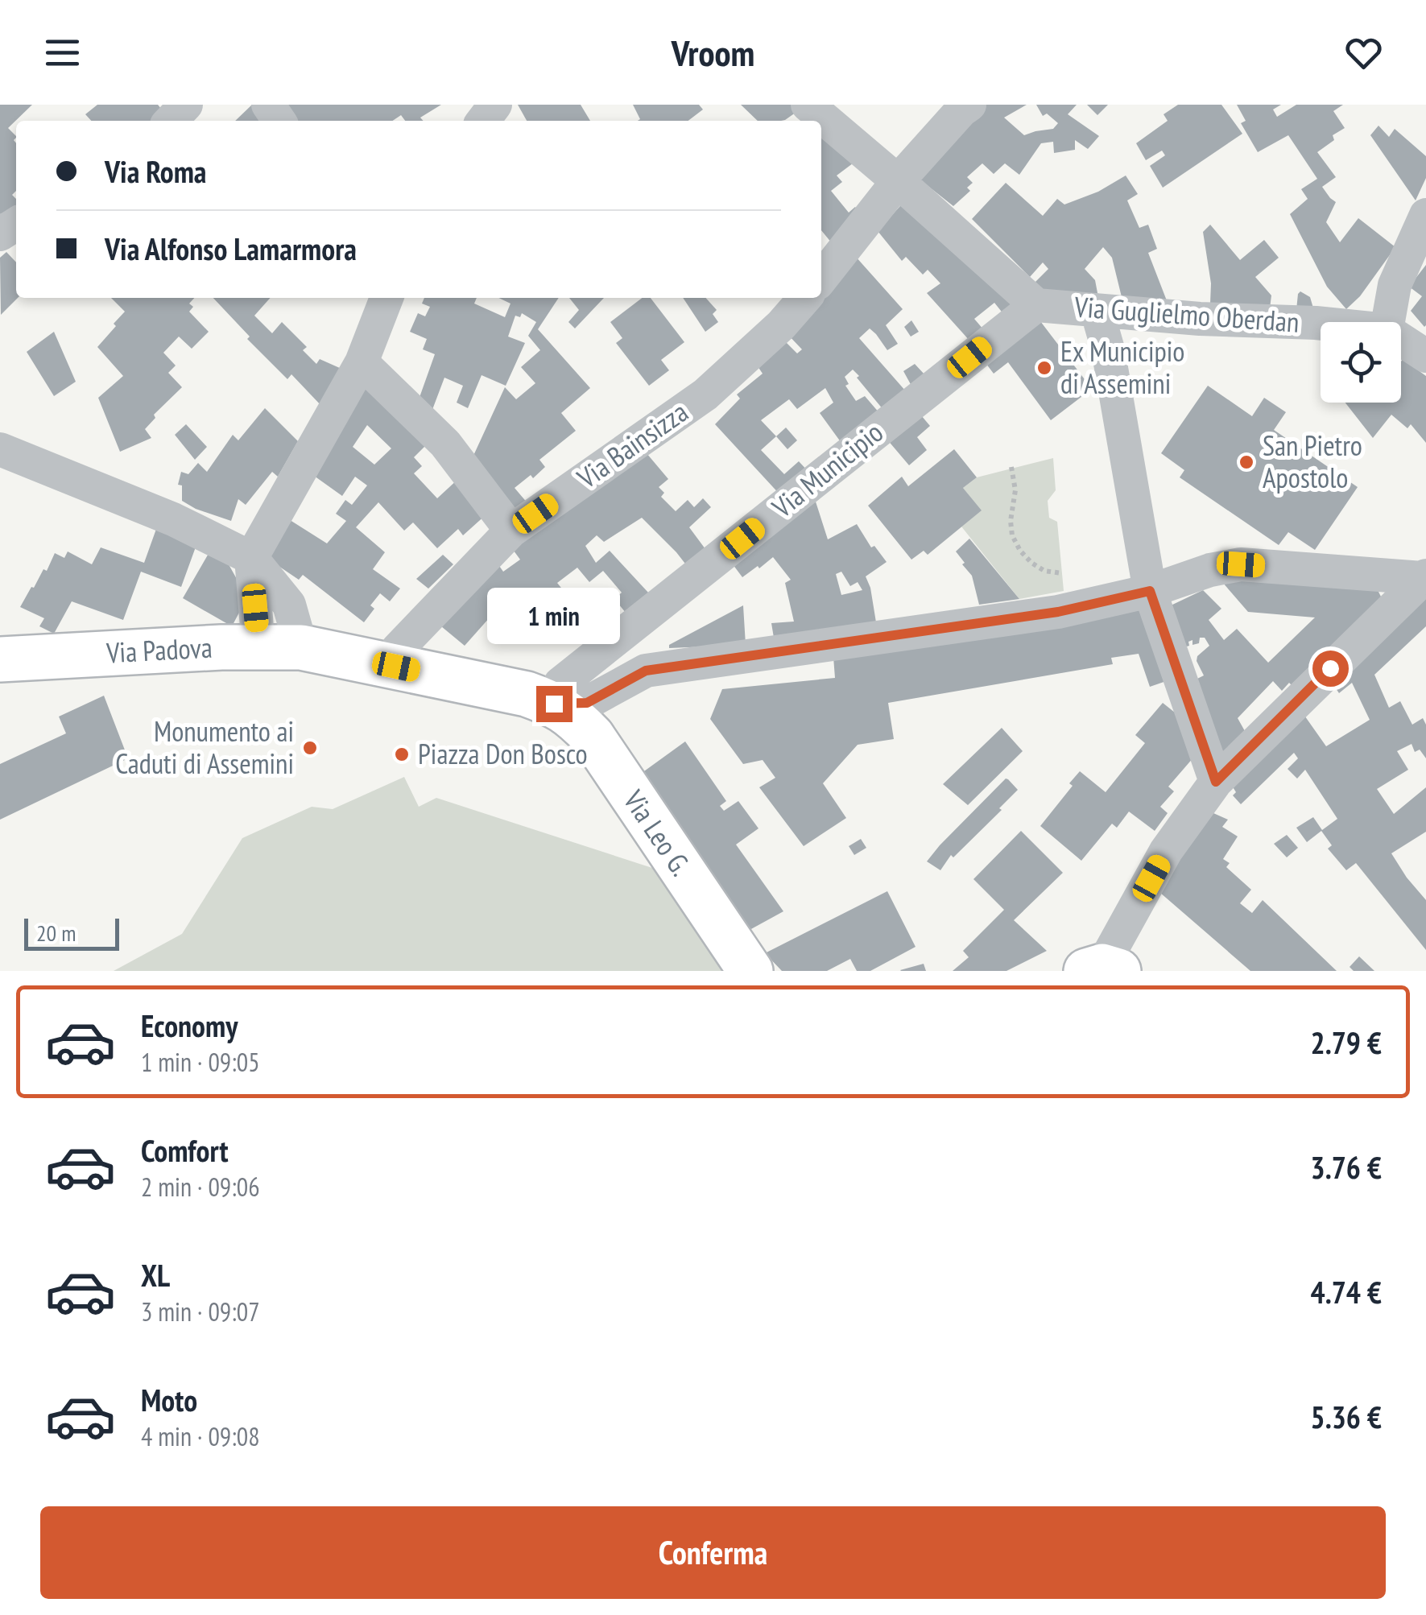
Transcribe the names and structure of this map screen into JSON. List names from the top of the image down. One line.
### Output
{"streets":{"street":["Via Guglielmo Oberdan","Via Bainsizza","Via Municipio","Via Padova","Via Leo G."]},"crossings":[["Via Guglielmo Oberdan","Via Municipio"],["Via Bainsizza","Via Padova"],["Via Municipio","Via Padova"],["Via Municipio","Via Leo G."],["Via Padova","Via Leo G."]],"places":["Ex Municipio di Assemini","San Pietro Apostolo","Monumento ai Caduti di Assemini","Piazza Don Bosco"],"scale_bar":"20 m","page":{"header":"Vroom","banner":["Via Roma","Via Alfonso Lamarmora"],"bubble":"1 min","scale":"20 m","list":[{"name":"Economy","note":"1 min · 09:05","value":"2.79 €"},{"name":"Comfort","note":"2 min · 09:06","value":"3.76 €"},{"name":"XL","note":"3 min · 09:07","value":"4.74 €"},{"name":"Moto","note":"4 min · 09:08","value":"5.36 €"}],"buttons":"Conferma"}}
